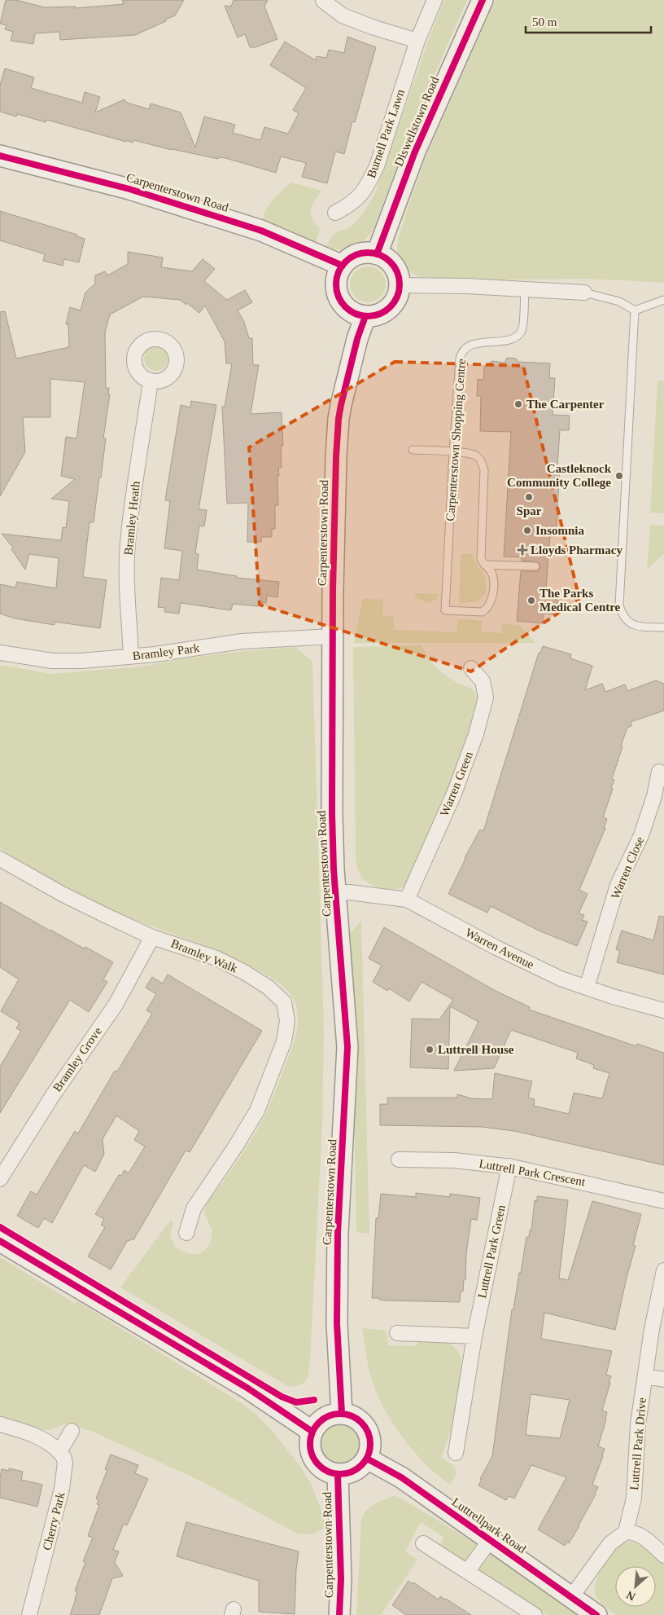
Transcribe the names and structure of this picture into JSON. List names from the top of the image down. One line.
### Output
{"streets":{"street":["Diswellstown Road","Burnell Park Lawn","Carpenterstown Road","Bramley Heath","Bramley Park","Warren Green","Warren Close","Warren Avenue","Bramley Walk","Bramley Grove","Luttrell Park Crescent","Luttrell Park Green","Luttrell Park Drive","Cherry Park","Luttrellpark Road"],"lane":["Carpenterstown Shopping Centre"]},"crossings":[["Diswellstown Road","Carpenterstown Road"],["Carpenterstown Road","Bramley Park"],["Carpenterstown Road","Warren Avenue"],["Carpenterstown Road","Luttrellpark Road"],["Bramley Heath","Bramley Park"],["Warren Green","Warren Avenue"],["Warren Close","Warren Avenue"],["Bramley Walk","Bramley Grove"],["Luttrell Park Crescent","Luttrell Park Green"]],"places":{"other":["The Carpenter","Castleknock Community College","Spar","Insomnia","The Parks Medical Centre","Luttrell House"],"health":["Lloyds Pharmacy"]},"scale_bar":"50 m","north":"bottom left"}
